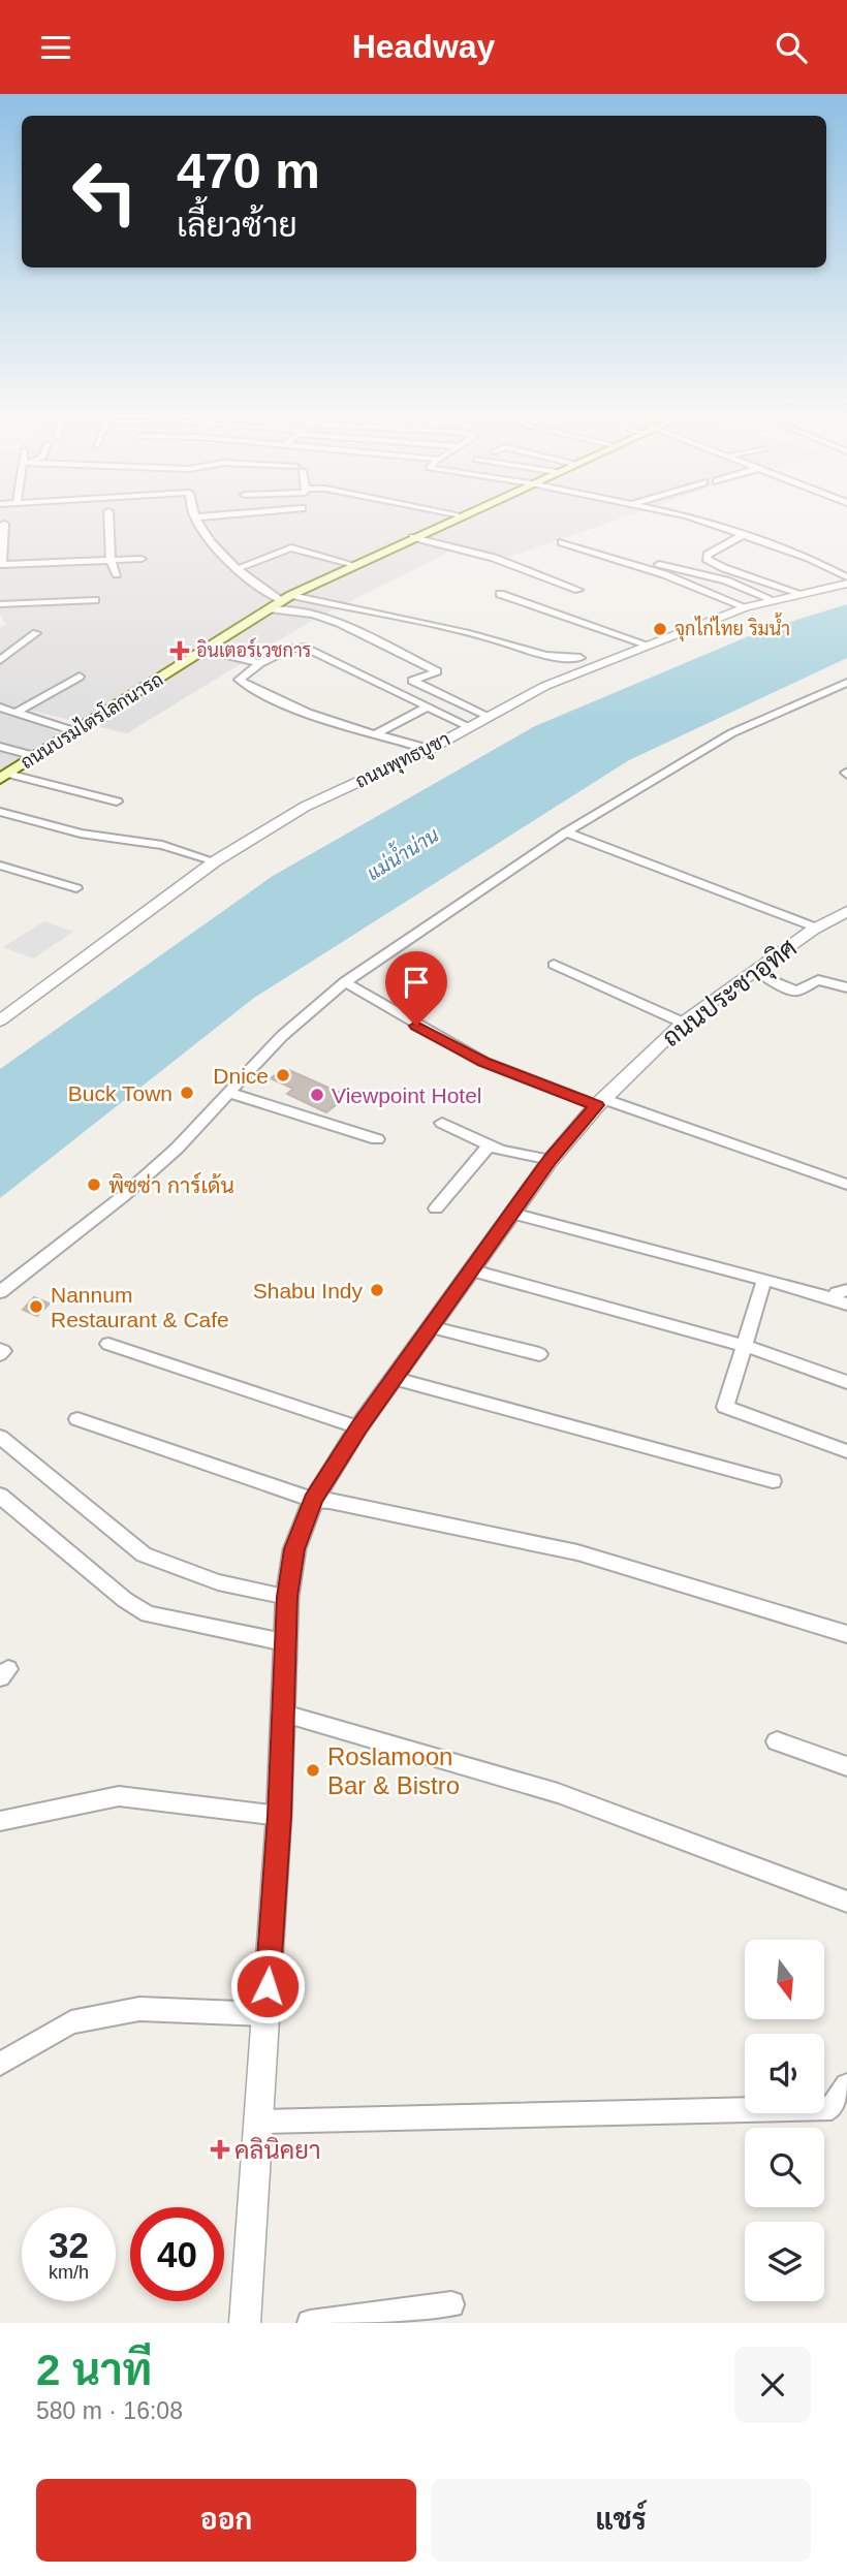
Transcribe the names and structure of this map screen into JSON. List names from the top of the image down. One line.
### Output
{"streets":{"main road":["ถนนบรมไตรโลกนารถ"],"street":["ถนนพุทธบูชา","ถนนประชาอุทิศ"]},"water":["แม่น้ำน่าน"],"places":{"other":["จุกไก่ไทย ริมน้ำ","Dnice","Buck Town","Viewpoint Hotel","พิซซ่า การ์เด้น","Shabu Indy","Nannum Restaurant & Cafe","Roslamoon Bar & Bistro"],"health":["อินเตอร์เวชการ","คลินิคยา"]},"north":"bottom","page":{"header":"Headway","turn":["470 m","เลี้ยวซ้าย"],"speed":"32 km/h","limit":"40","heading":["2 นาที","580 m · 16:08"],"buttons":["ออก","แชร์"]}}
